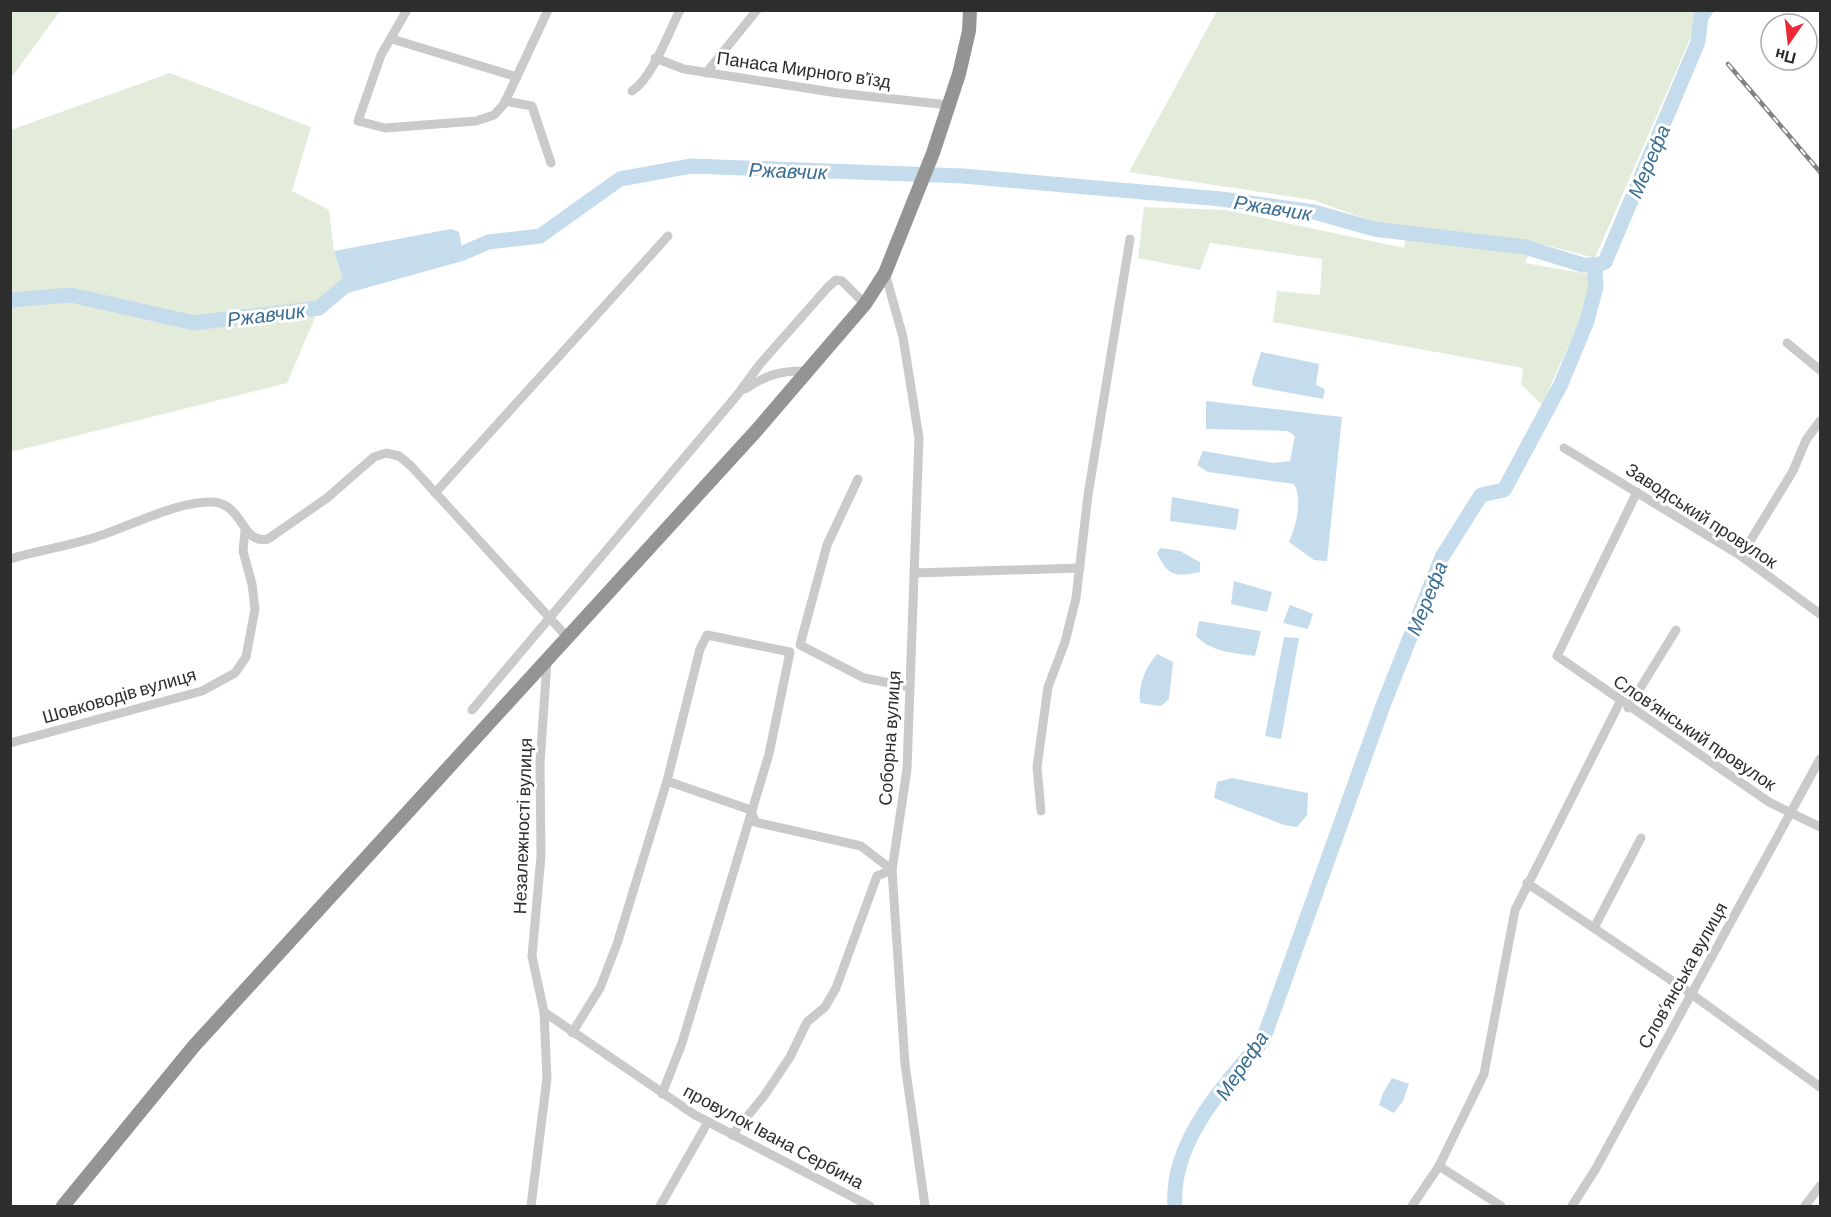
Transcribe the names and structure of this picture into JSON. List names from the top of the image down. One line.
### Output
{"streets":{"street":["Панаса Мирного в'їзд","Заводський провулок","Шовководів вулиця","Слов’янський провулок","Соборна вулиця","Незалежності вулиця","Слов’янська вулиця","провулок Івана Сербина"]},"crossings":[["Заводський провулок","Слов’янський провулок"],["Слов’янський провулок","Слов’янська вулиця"],["Незалежності вулиця","провулок Івана Сербина"]],"water":["Мерефа","Ржавчик"],"north":"bottom"}
